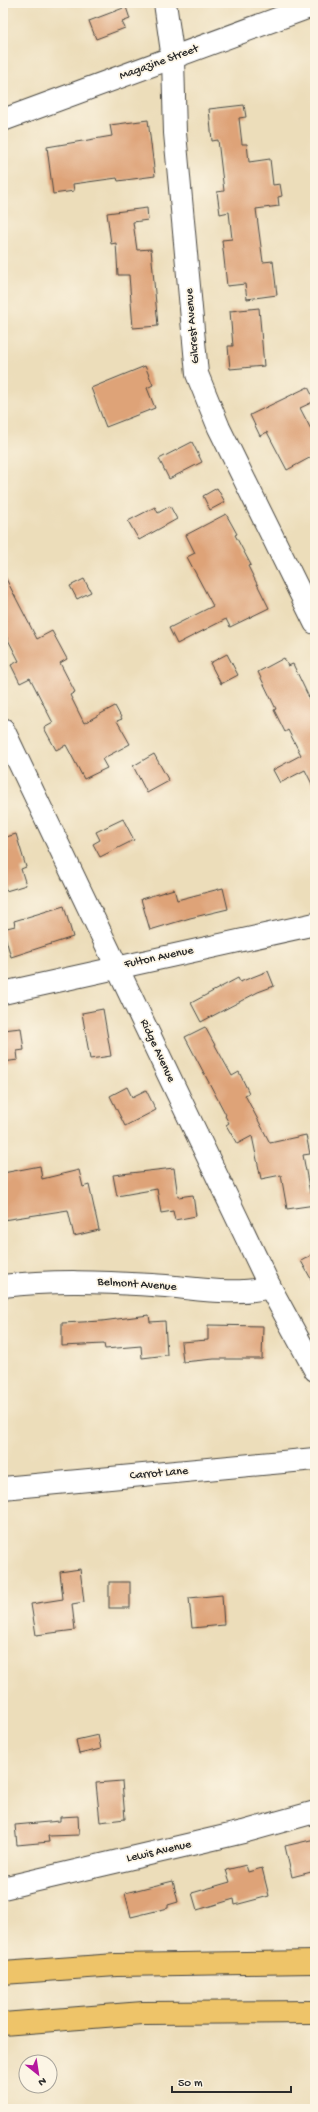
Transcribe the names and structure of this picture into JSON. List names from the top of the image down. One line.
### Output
{"streets":{"street":["Magazine Street","Gilcrest Avenue","Fulton Avenue","Ridge Avenue","Belmont Avenue","Carrot Lane","Lewis Avenue"]},"crossings":[["Magazine Street","Gilcrest Avenue"],["Fulton Avenue","Ridge Avenue"],["Ridge Avenue","Belmont Avenue"]],"scale_bar":"50 m","north":"bottom right"}
